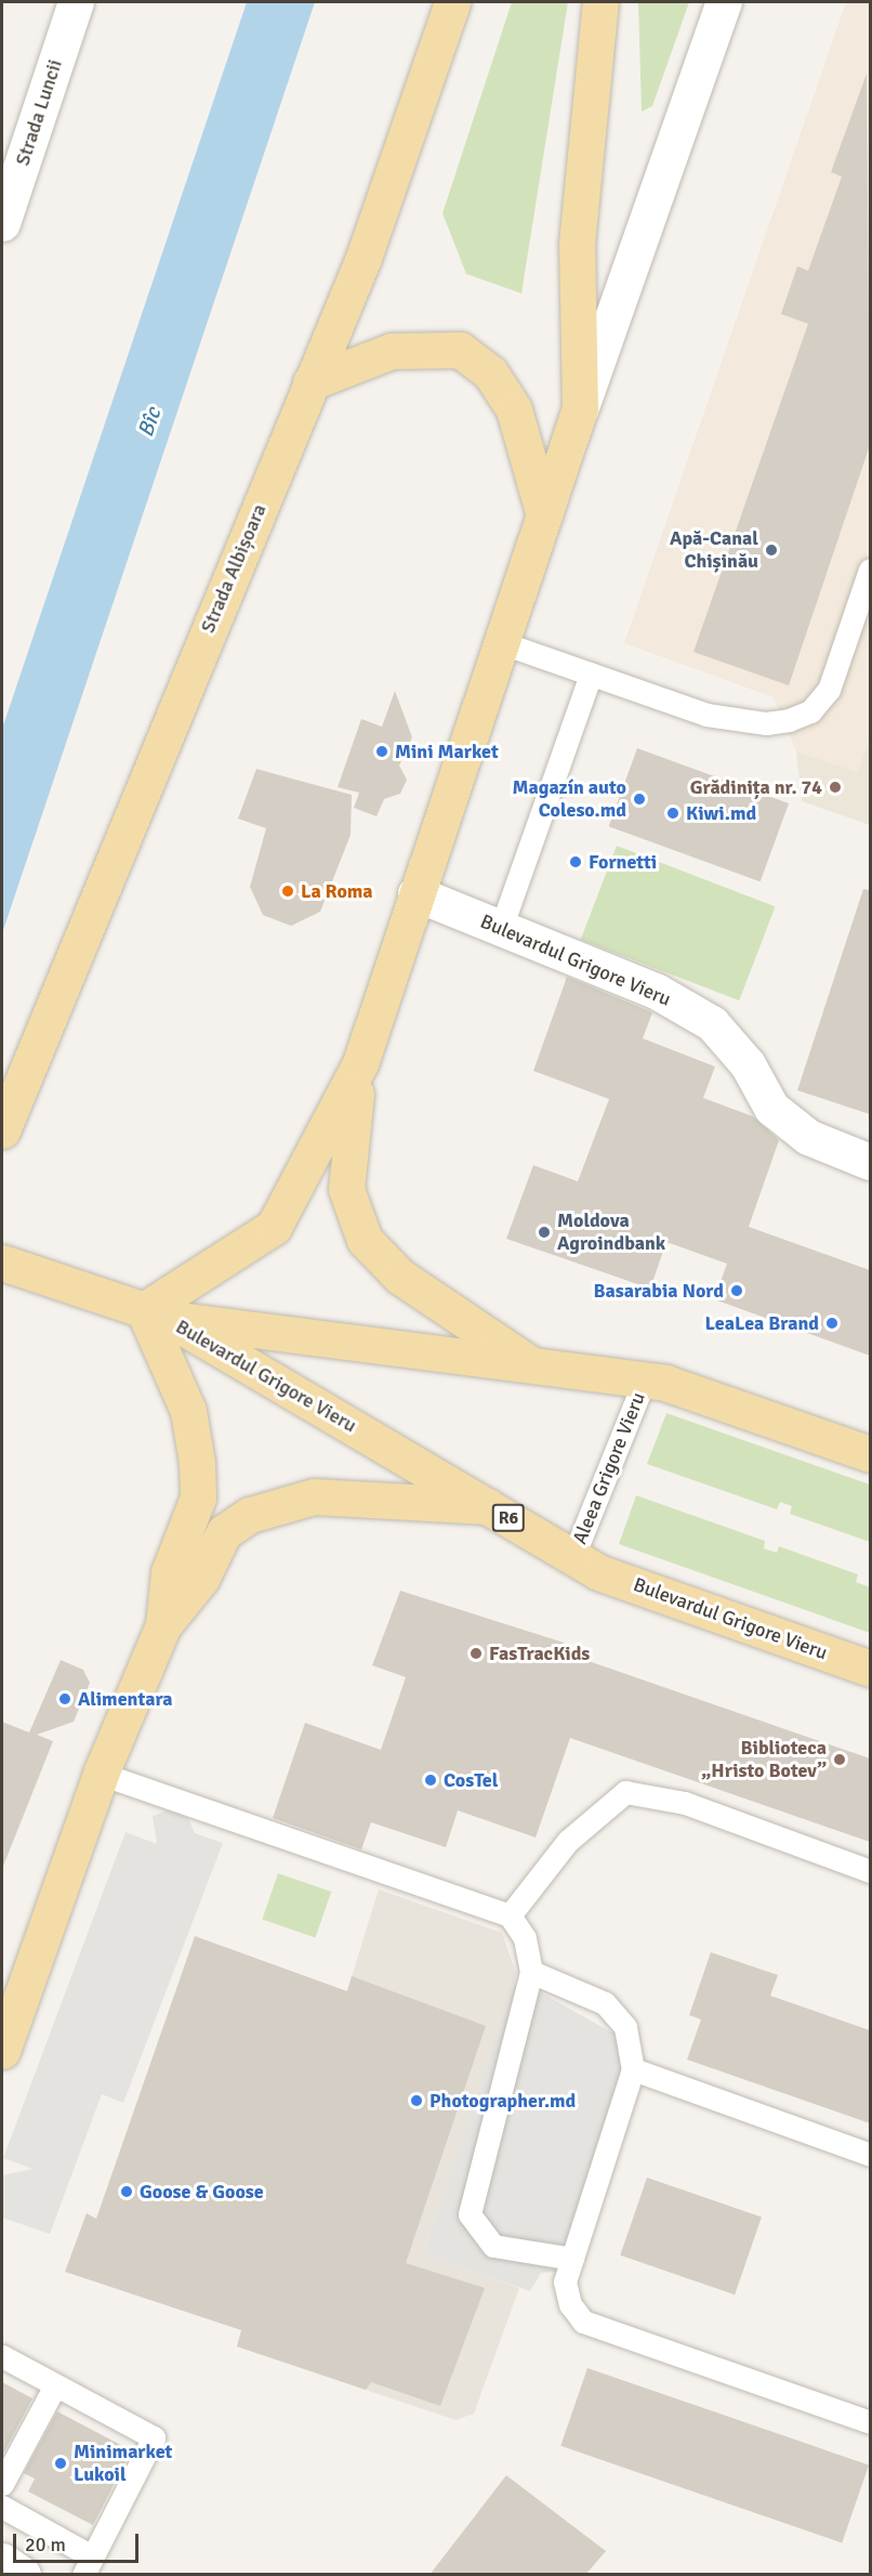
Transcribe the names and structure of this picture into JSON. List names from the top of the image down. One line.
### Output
{"streets":{"main road":["Strada Albișoara","Bulevardul Grigore Vieru","R6"],"street":["Strada Luncii"],"lane":["Aleea Grigore Vieru"]},"crossings":[["Bulevardul Grigore Vieru","Aleea Grigore Vieru"],["Bulevardul Grigore Vieru","R6"]],"water":["Bîc"],"places":["Apă-Canal Chișinău","Mini Market","Grădinița nr. 74","Magazín auto Coleso.md","Kiwi.md","Fornetti","La Roma","Moldova Agroindbank","Basarabia Nord","LeaLea Brand","FasTracKids","Alimentara","Biblioteca „Hristo Botev”","CosTel","Photographer.md","Goose & Goose","Minimarket Lukoil"],"scale_bar":"20 m"}
